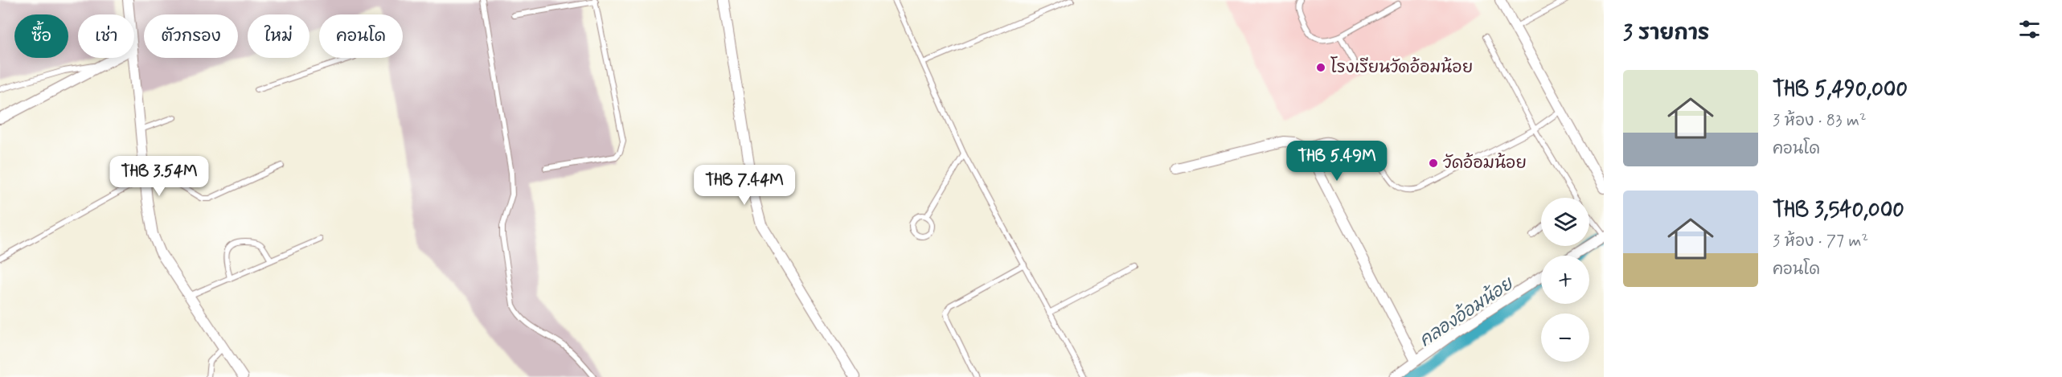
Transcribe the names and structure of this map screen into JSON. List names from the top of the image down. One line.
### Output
{"water":["คลองอ้อมน้อย"],"places":["โรงเรียนวัดอ้อมน้อย","วัดอ้อมน้อย"],"page":{"heading":"3 รายการ","chip":["ซื้อ","เช่า","ตัวกรอง","ใหม่","คอนโด"],"list":[{"name":"THB 5,490,000","note":"3 ห้อง · 83 m² · คอนโด"},{"name":"THB 3,540,000","note":"3 ห้อง · 77 m² · คอนโด"}],"price":["THB 5.49M","THB 3.54M","THB 7.44M"],"map_buttons":["+","−"]}}
